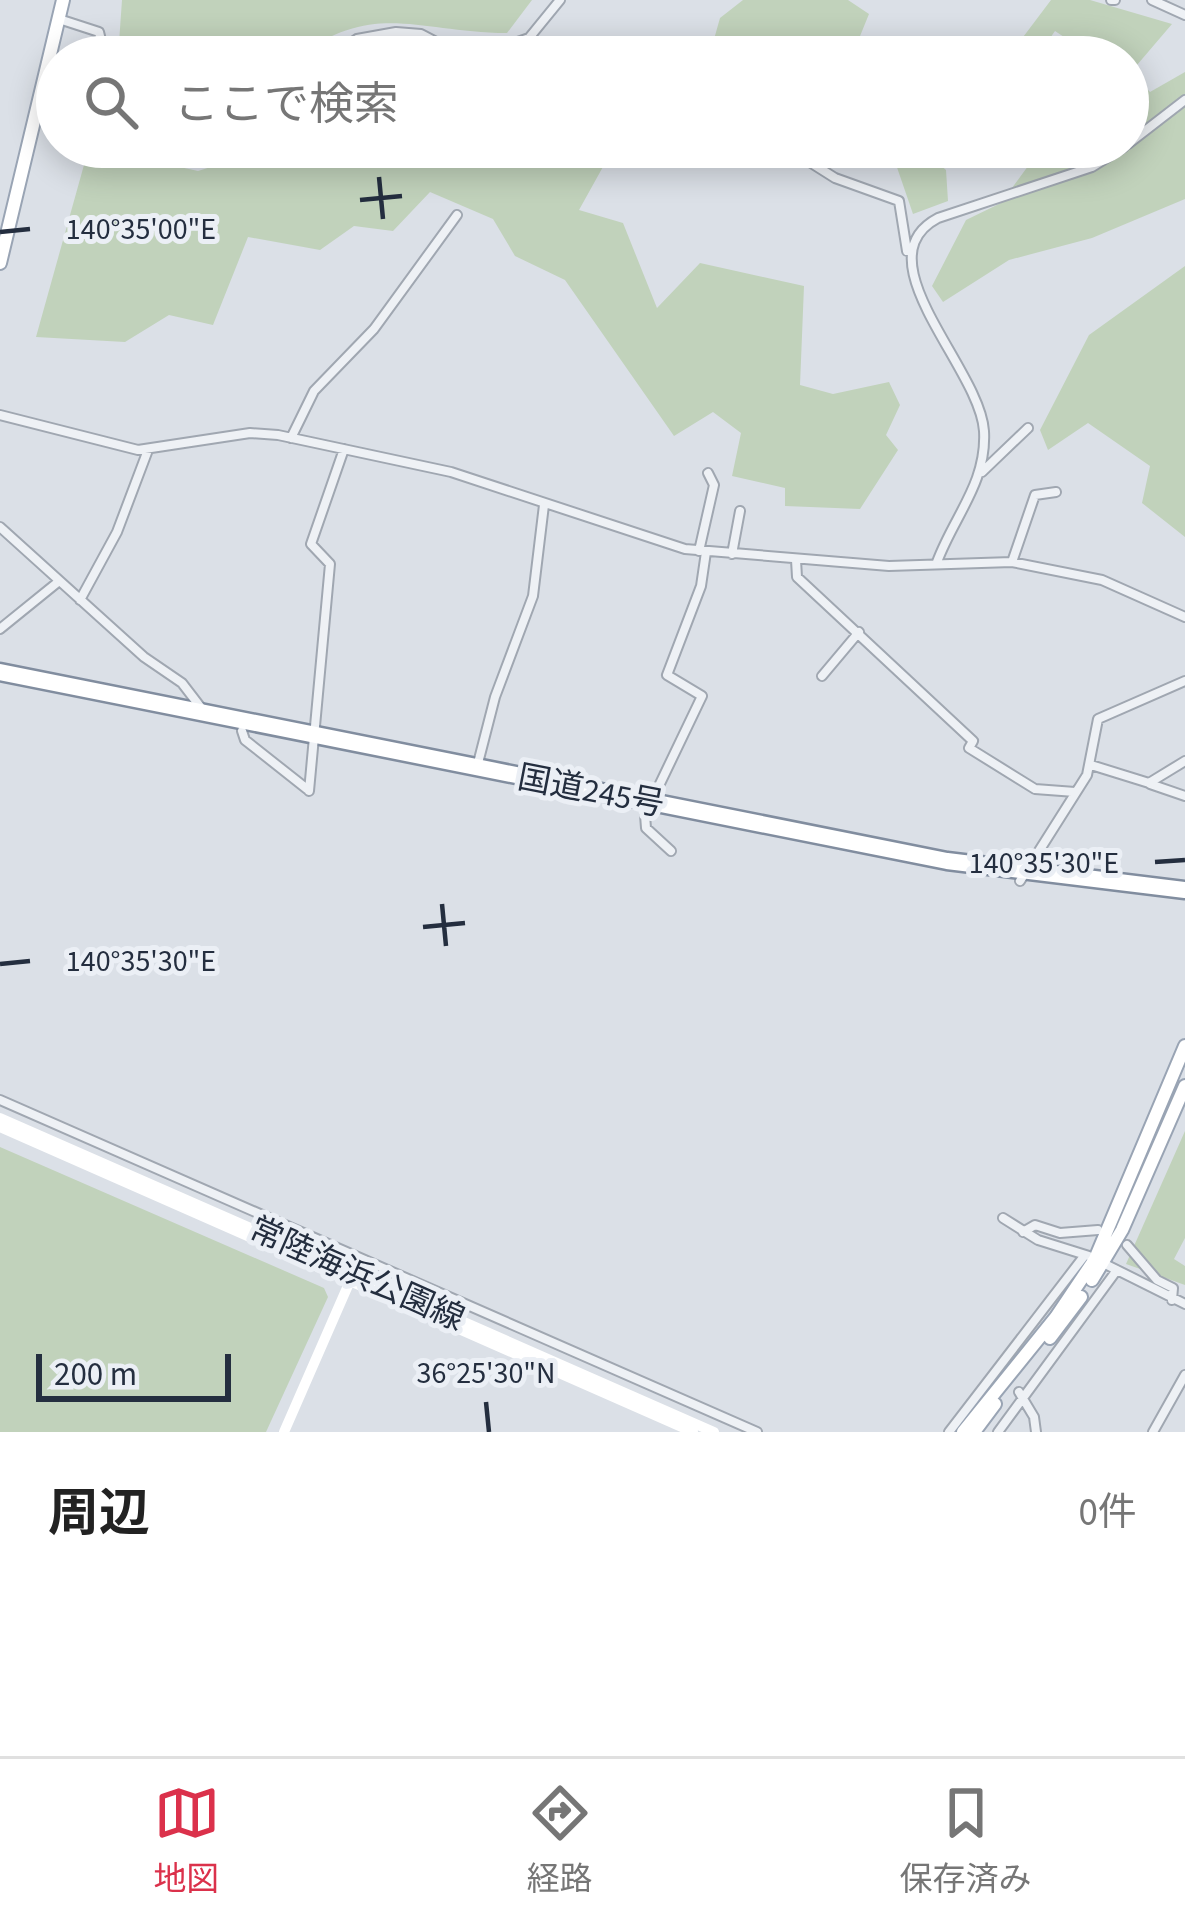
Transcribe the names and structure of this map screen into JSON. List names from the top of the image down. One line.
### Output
{"streets":{"highway":["国道245号"],"main road":["常陸海浜公園線"]},"scale_bar":"200 m","page":{"search":"ここで検索","scale":"200 m","heading":["周辺","0件"],"nav":["地図","経路","保存済み"]},"coordinates":["140°35'00\"E","140°35'30\"E","36°25'30\"N"]}
